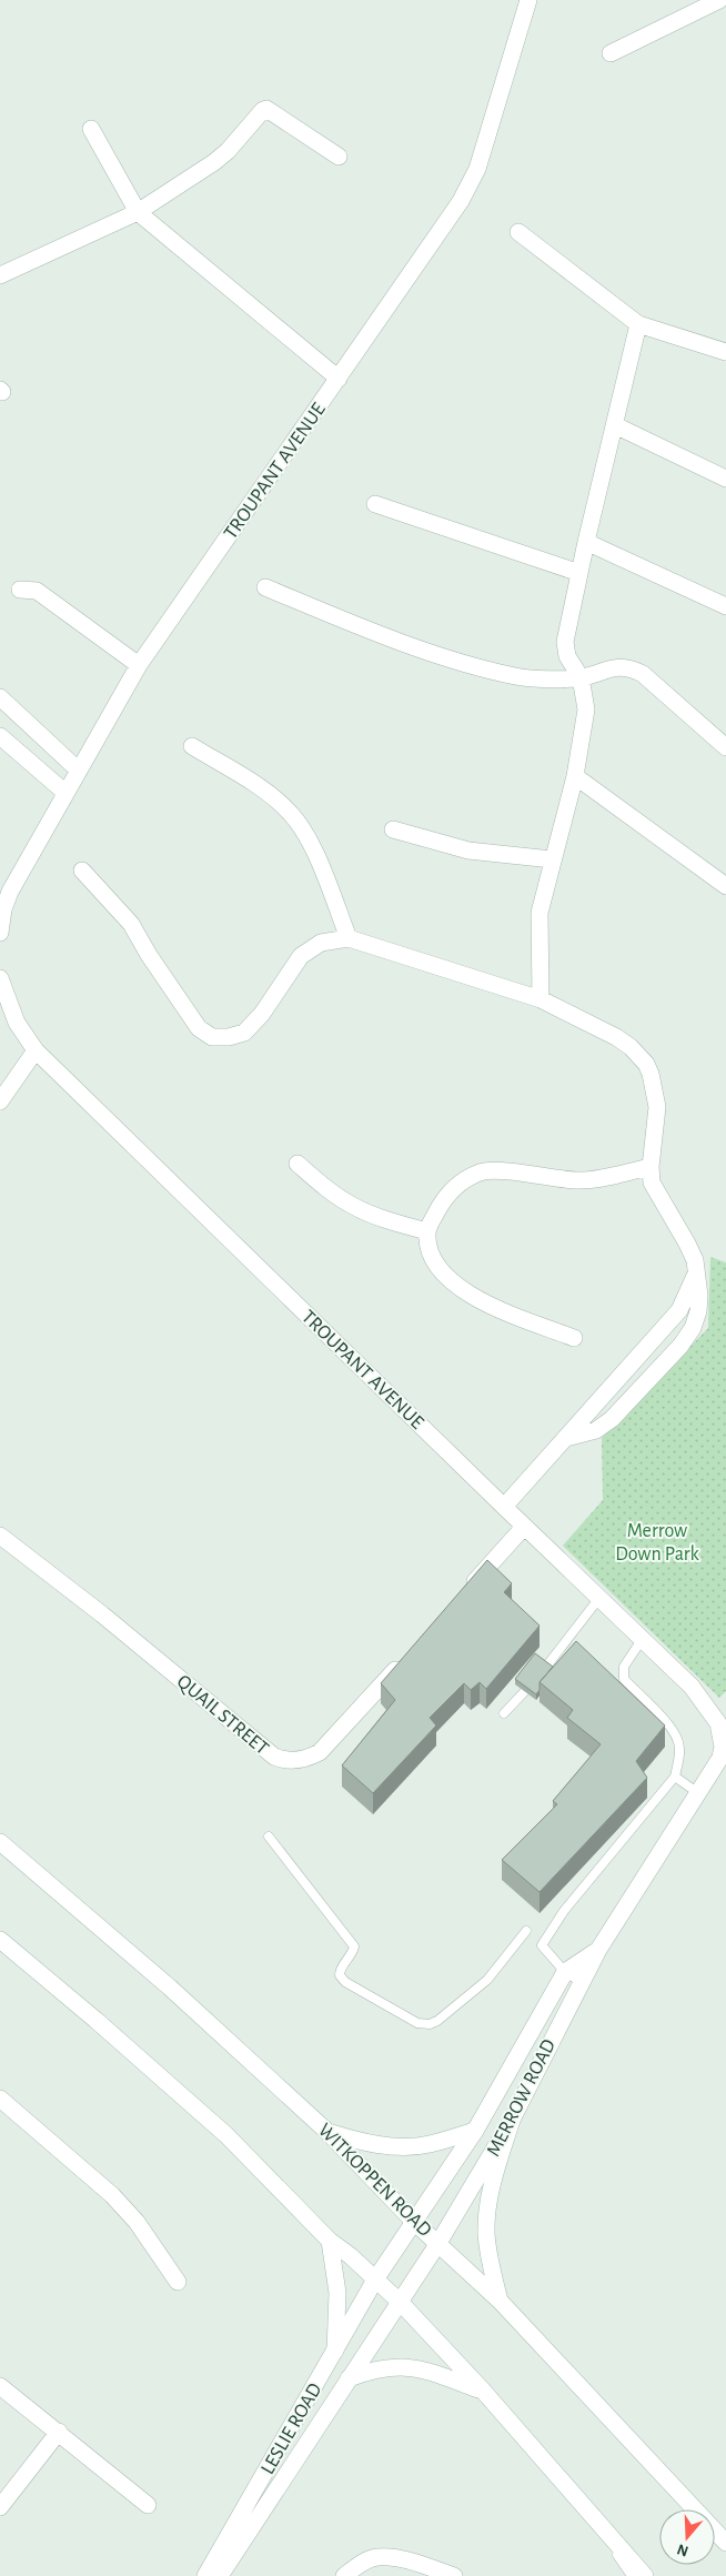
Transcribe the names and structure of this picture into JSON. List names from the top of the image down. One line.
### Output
{"streets":{"street":["TROUPANT AVENUE","QUAIL STREET","MERROW ROAD","WITKOPPEN ROAD","LESLIE ROAD"]},"crossings":[["TROUPANT AVENUE","MERROW ROAD"],["MERROW ROAD","WITKOPPEN ROAD"],["MERROW ROAD","LESLIE ROAD"]],"parks":["Merrow Down Park"],"north":"bottom"}
